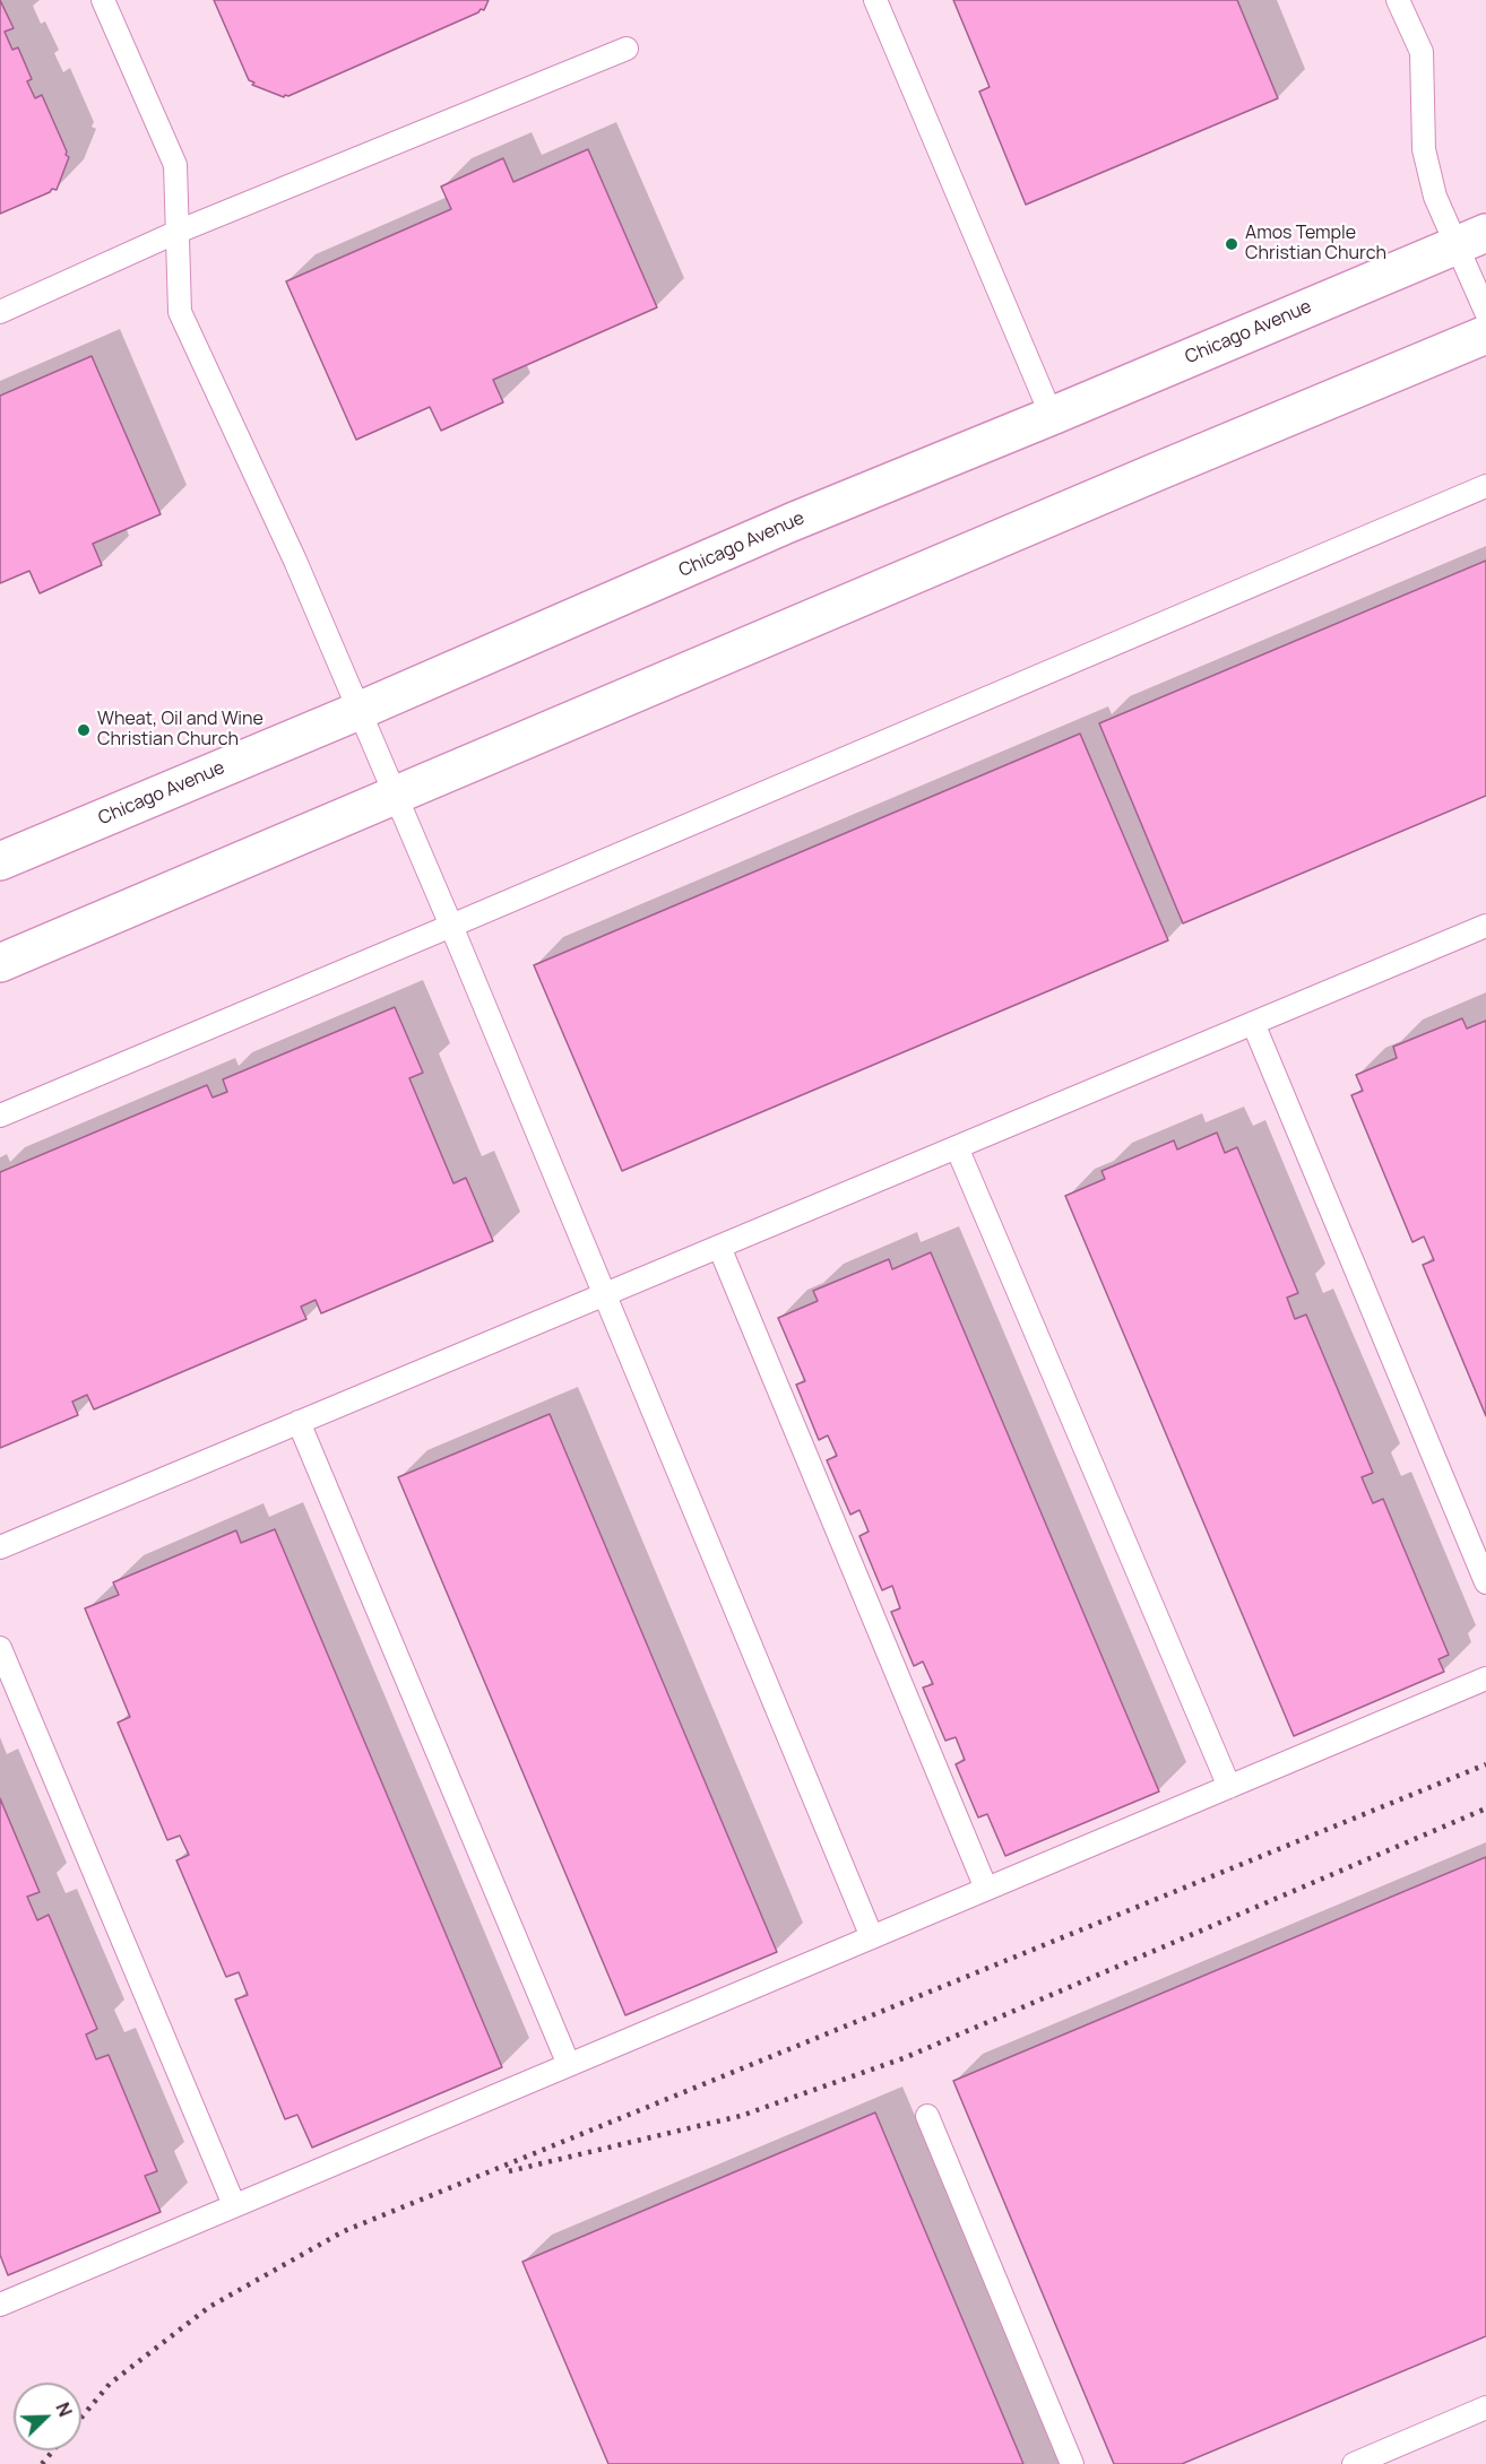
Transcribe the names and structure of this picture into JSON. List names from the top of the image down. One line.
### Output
{"streets":{"main road":["Chicago Avenue"]},"places":["Amos Temple Christian Church","Wheat, Oil and Wine Christian Church"],"north":"top right"}
